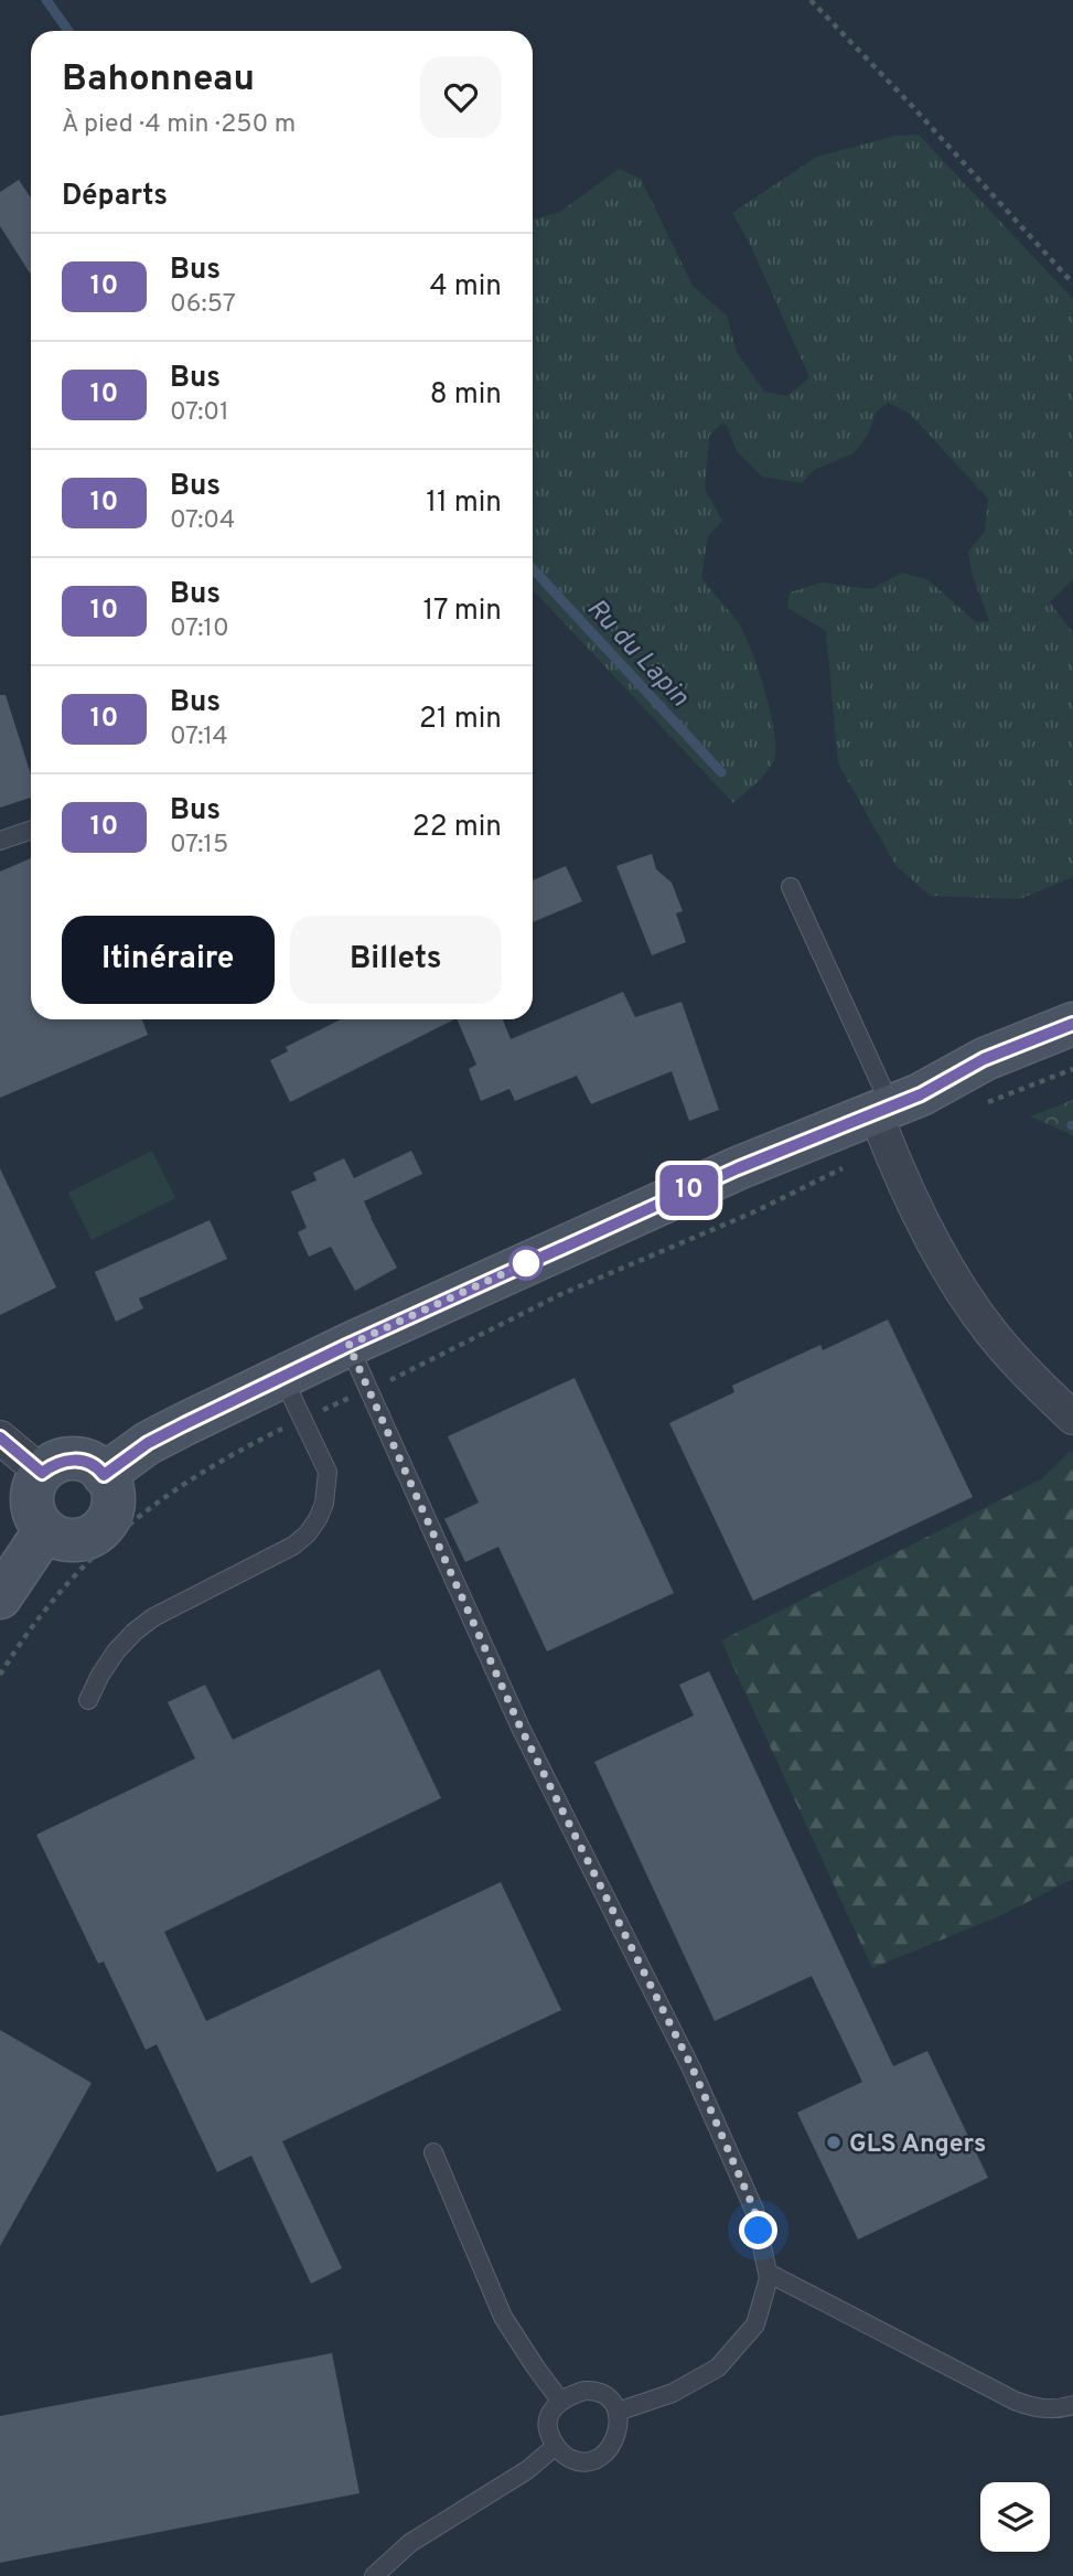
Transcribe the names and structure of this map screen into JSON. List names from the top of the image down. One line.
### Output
{"water":["Ru du Lapin"],"places":["GLS Angers"],"lines":["bus line 10"],"page":{"on_map":"10","heading":[["Bahonneau","À pied · 4 min · 250 m"],"Départs"],"list":[{"mark":"10","name":"Bus","note":"06:57","value":"4 min"},{"mark":"10","name":"Bus","note":"07:01","value":"8 min"},{"mark":"10","name":"Bus","note":"07:04","value":"11 min"},{"mark":"10","name":"Bus","note":"07:10","value":"17 min"},{"mark":"10","name":"Bus","note":"07:14","value":"21 min"},{"mark":"10","name":"Bus","note":"07:15","value":"22 min"}],"buttons":["Itinéraire","Billets"]}}
